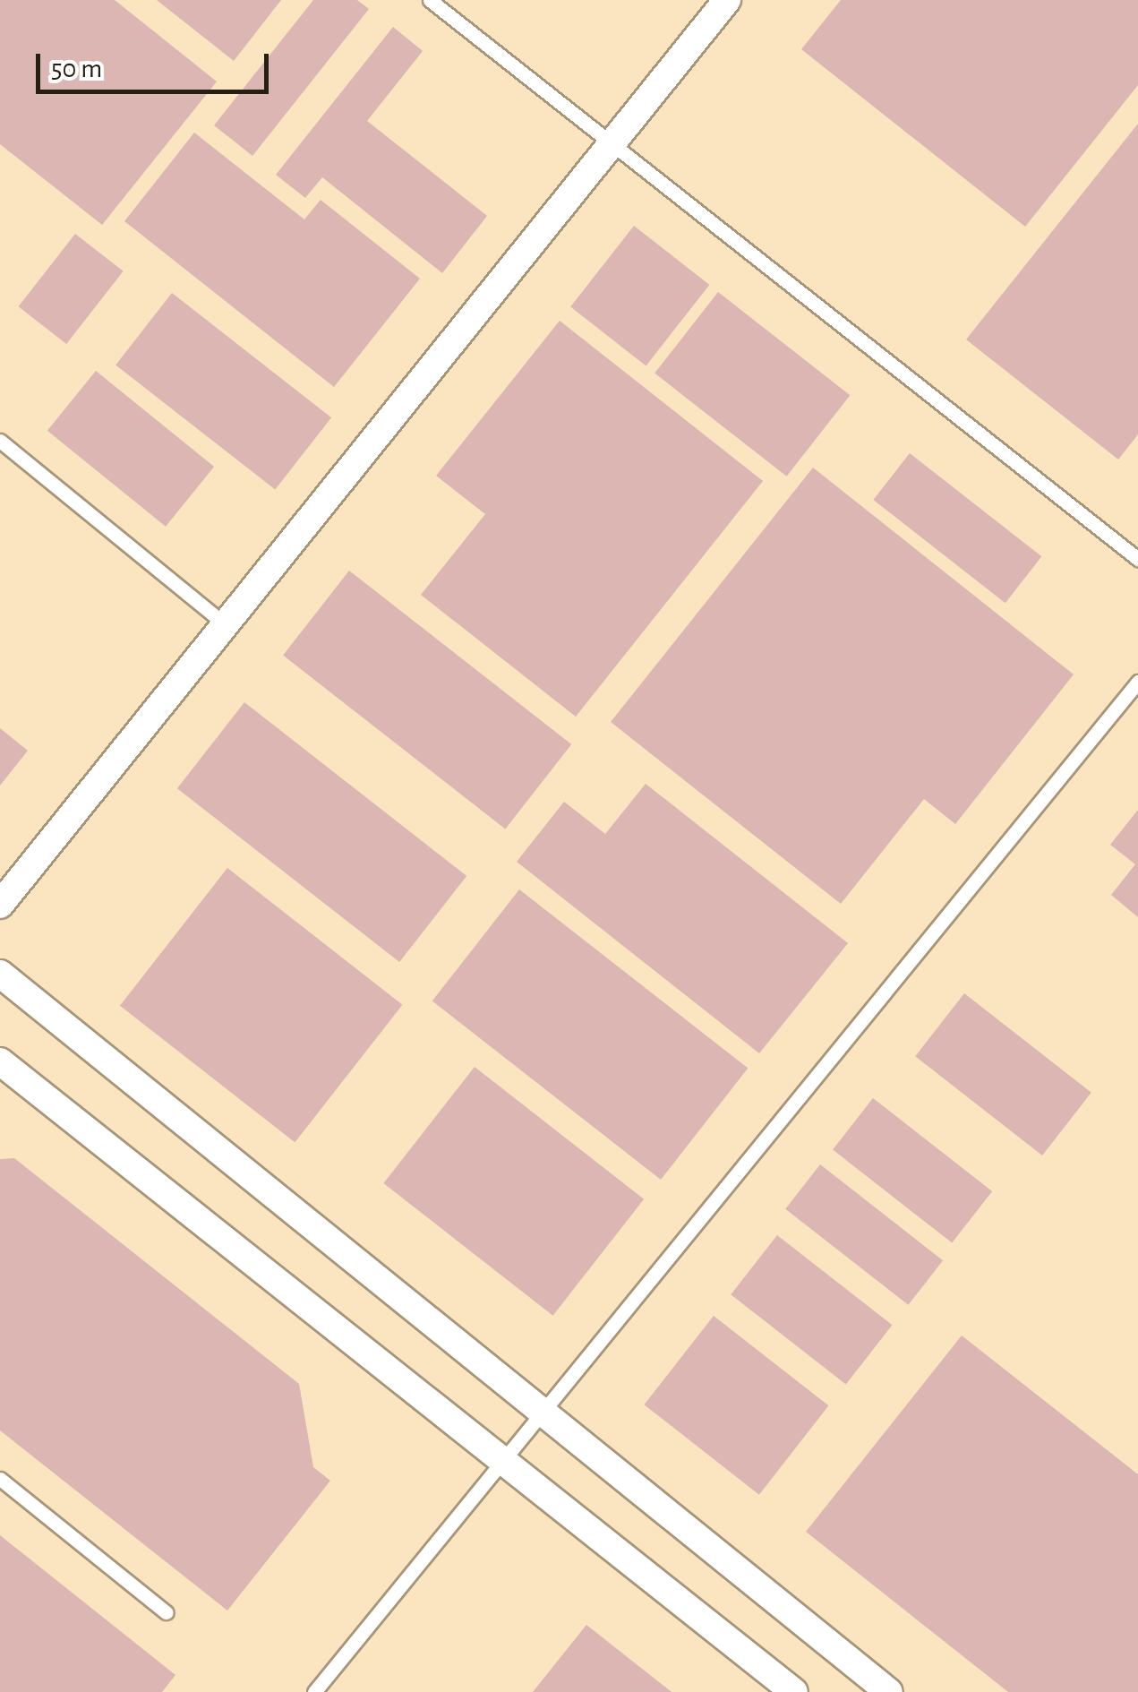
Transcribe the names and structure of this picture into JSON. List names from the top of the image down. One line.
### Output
{"scale_bar":"50 m"}
